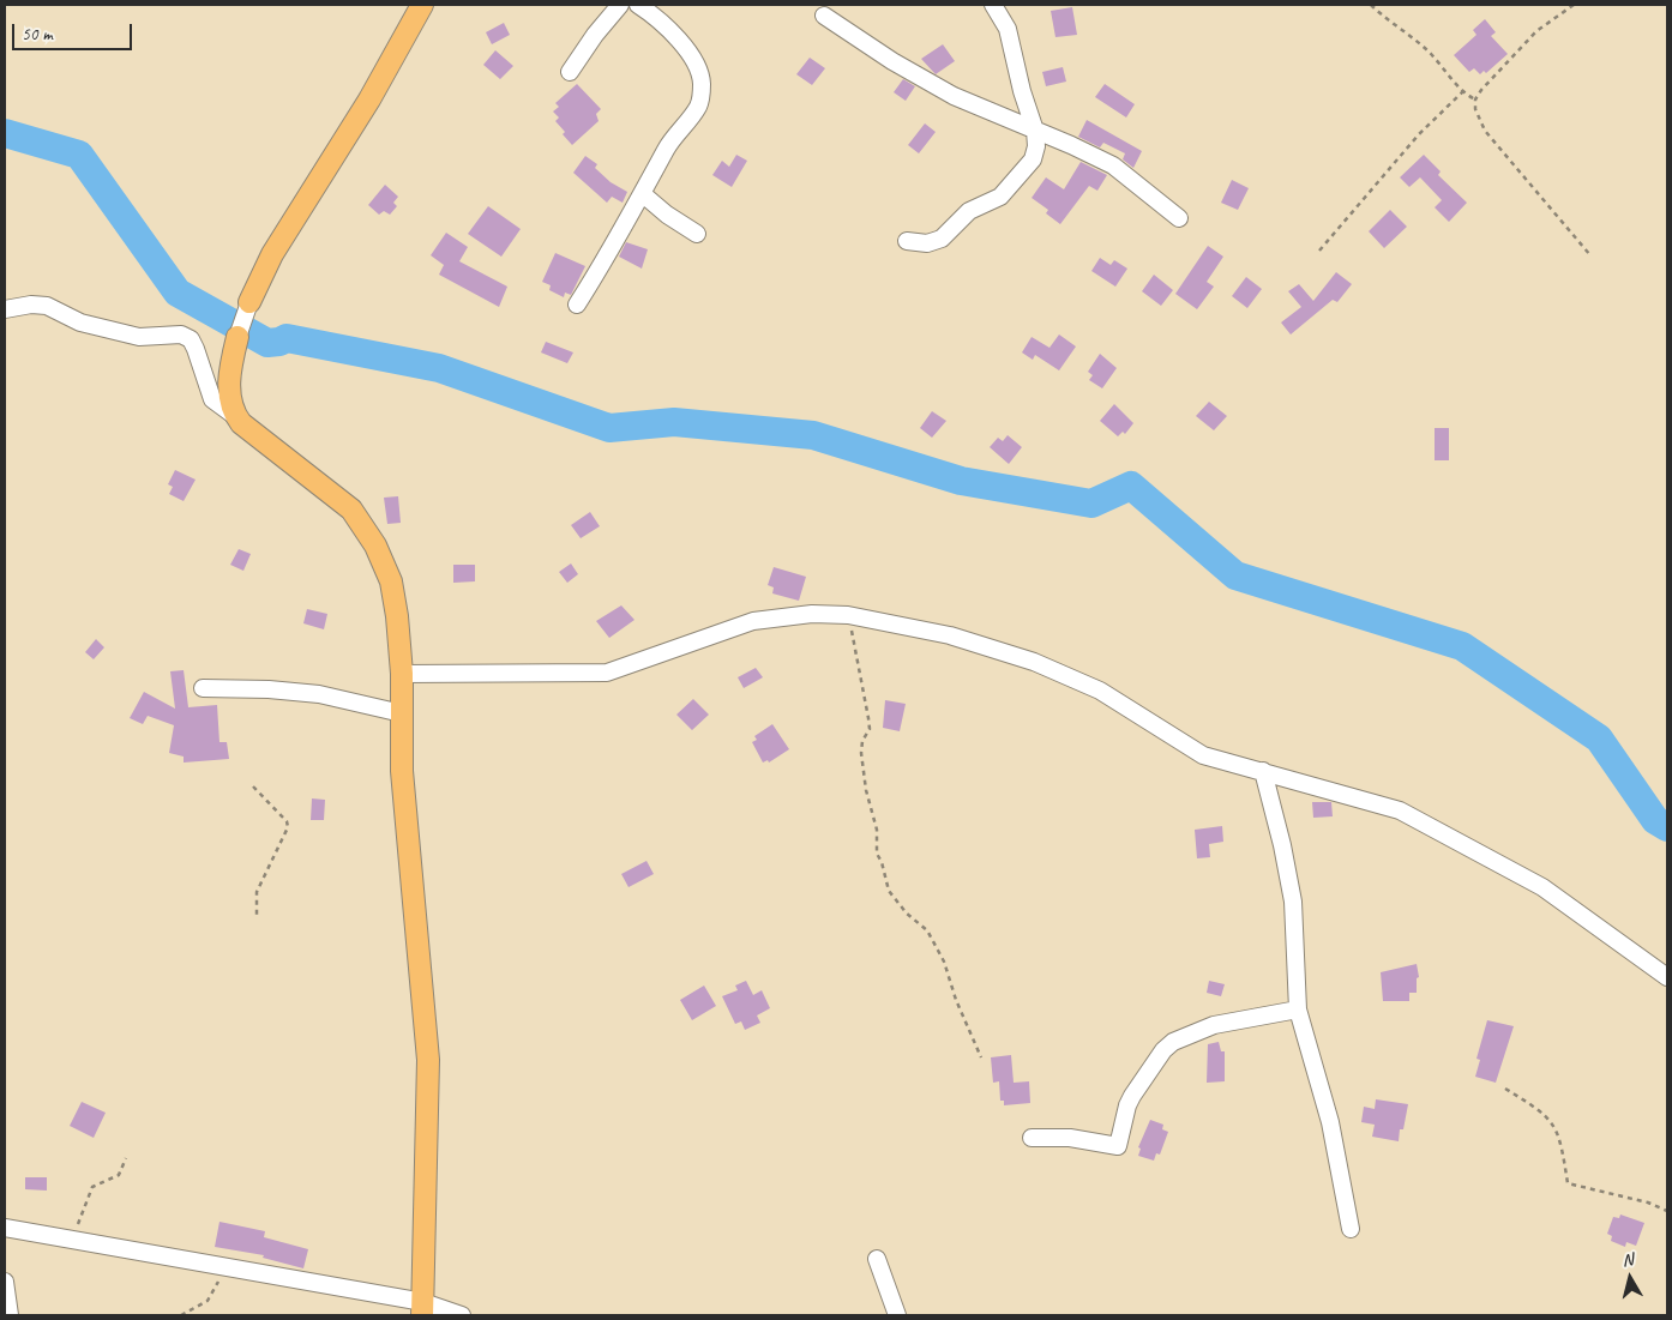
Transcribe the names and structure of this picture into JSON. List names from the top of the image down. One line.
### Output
{"scale_bar":"50 m","north":"top"}
